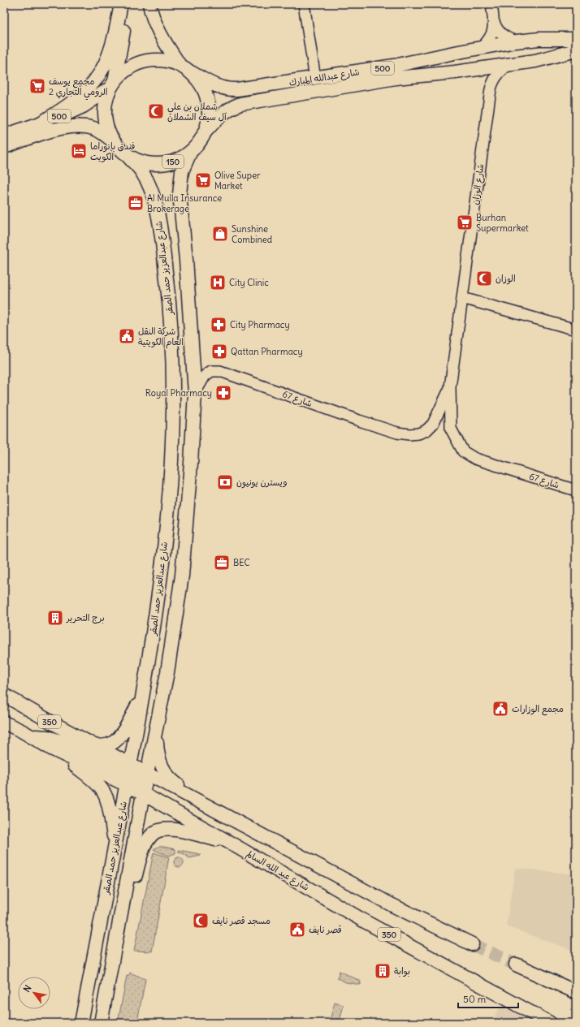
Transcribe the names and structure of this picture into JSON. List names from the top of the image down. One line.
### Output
{"streets":{"main road":["500","شارع عبدالله المبارك","150","شارع عبدالعزيز حمد الصقر","350","شارع عبد الله السالم"],"street":["شارع الوزان","شارع 67"]},"crossings":[["500","شارع عبدالله المبارك"],["500","150"],["500","شارع عبدالعزيز حمد الصقر"],["شارع عبدالله المبارك","150"],["شارع عبدالله المبارك","شارع الوزان"],["شارع عبدالله المبارك","شارع عبدالعزيز حمد الصقر"],["150","شارع عبدالعزيز حمد الصقر"],["شارع الوزان","شارع 67"],["شارع عبدالعزيز حمد الصقر","شارع 67"],["شارع عبدالعزيز حمد الصقر","شارع عبد الله السالم"]],"places":{"supermarket":["مجمع يوسف الرومي التجاري 2","Olive Super Market","Burhan Supermarket"],"mosque":["شملان بن علي آل سيف الشملان","الوزان","مسجد قصر نايف"],"hotel":["فندق بانوراما الكويت"],"office":["Al Mulla Insurance Brokerage","BEC"],"shop":["Sunshine Combined"],"hospital":["City Clinic"],"pharmacy":["City Pharmacy","Qattan Pharmacy","Royal Pharmacy"],"public building":["شركة النقل العام الكويتية","مجمع الوزارات","قصر نايف"],"bank":["ويسترن يونيون"],"building":["برج التحرير","بوابة"]},"scale_bar":"50 m","north":"top left"}
